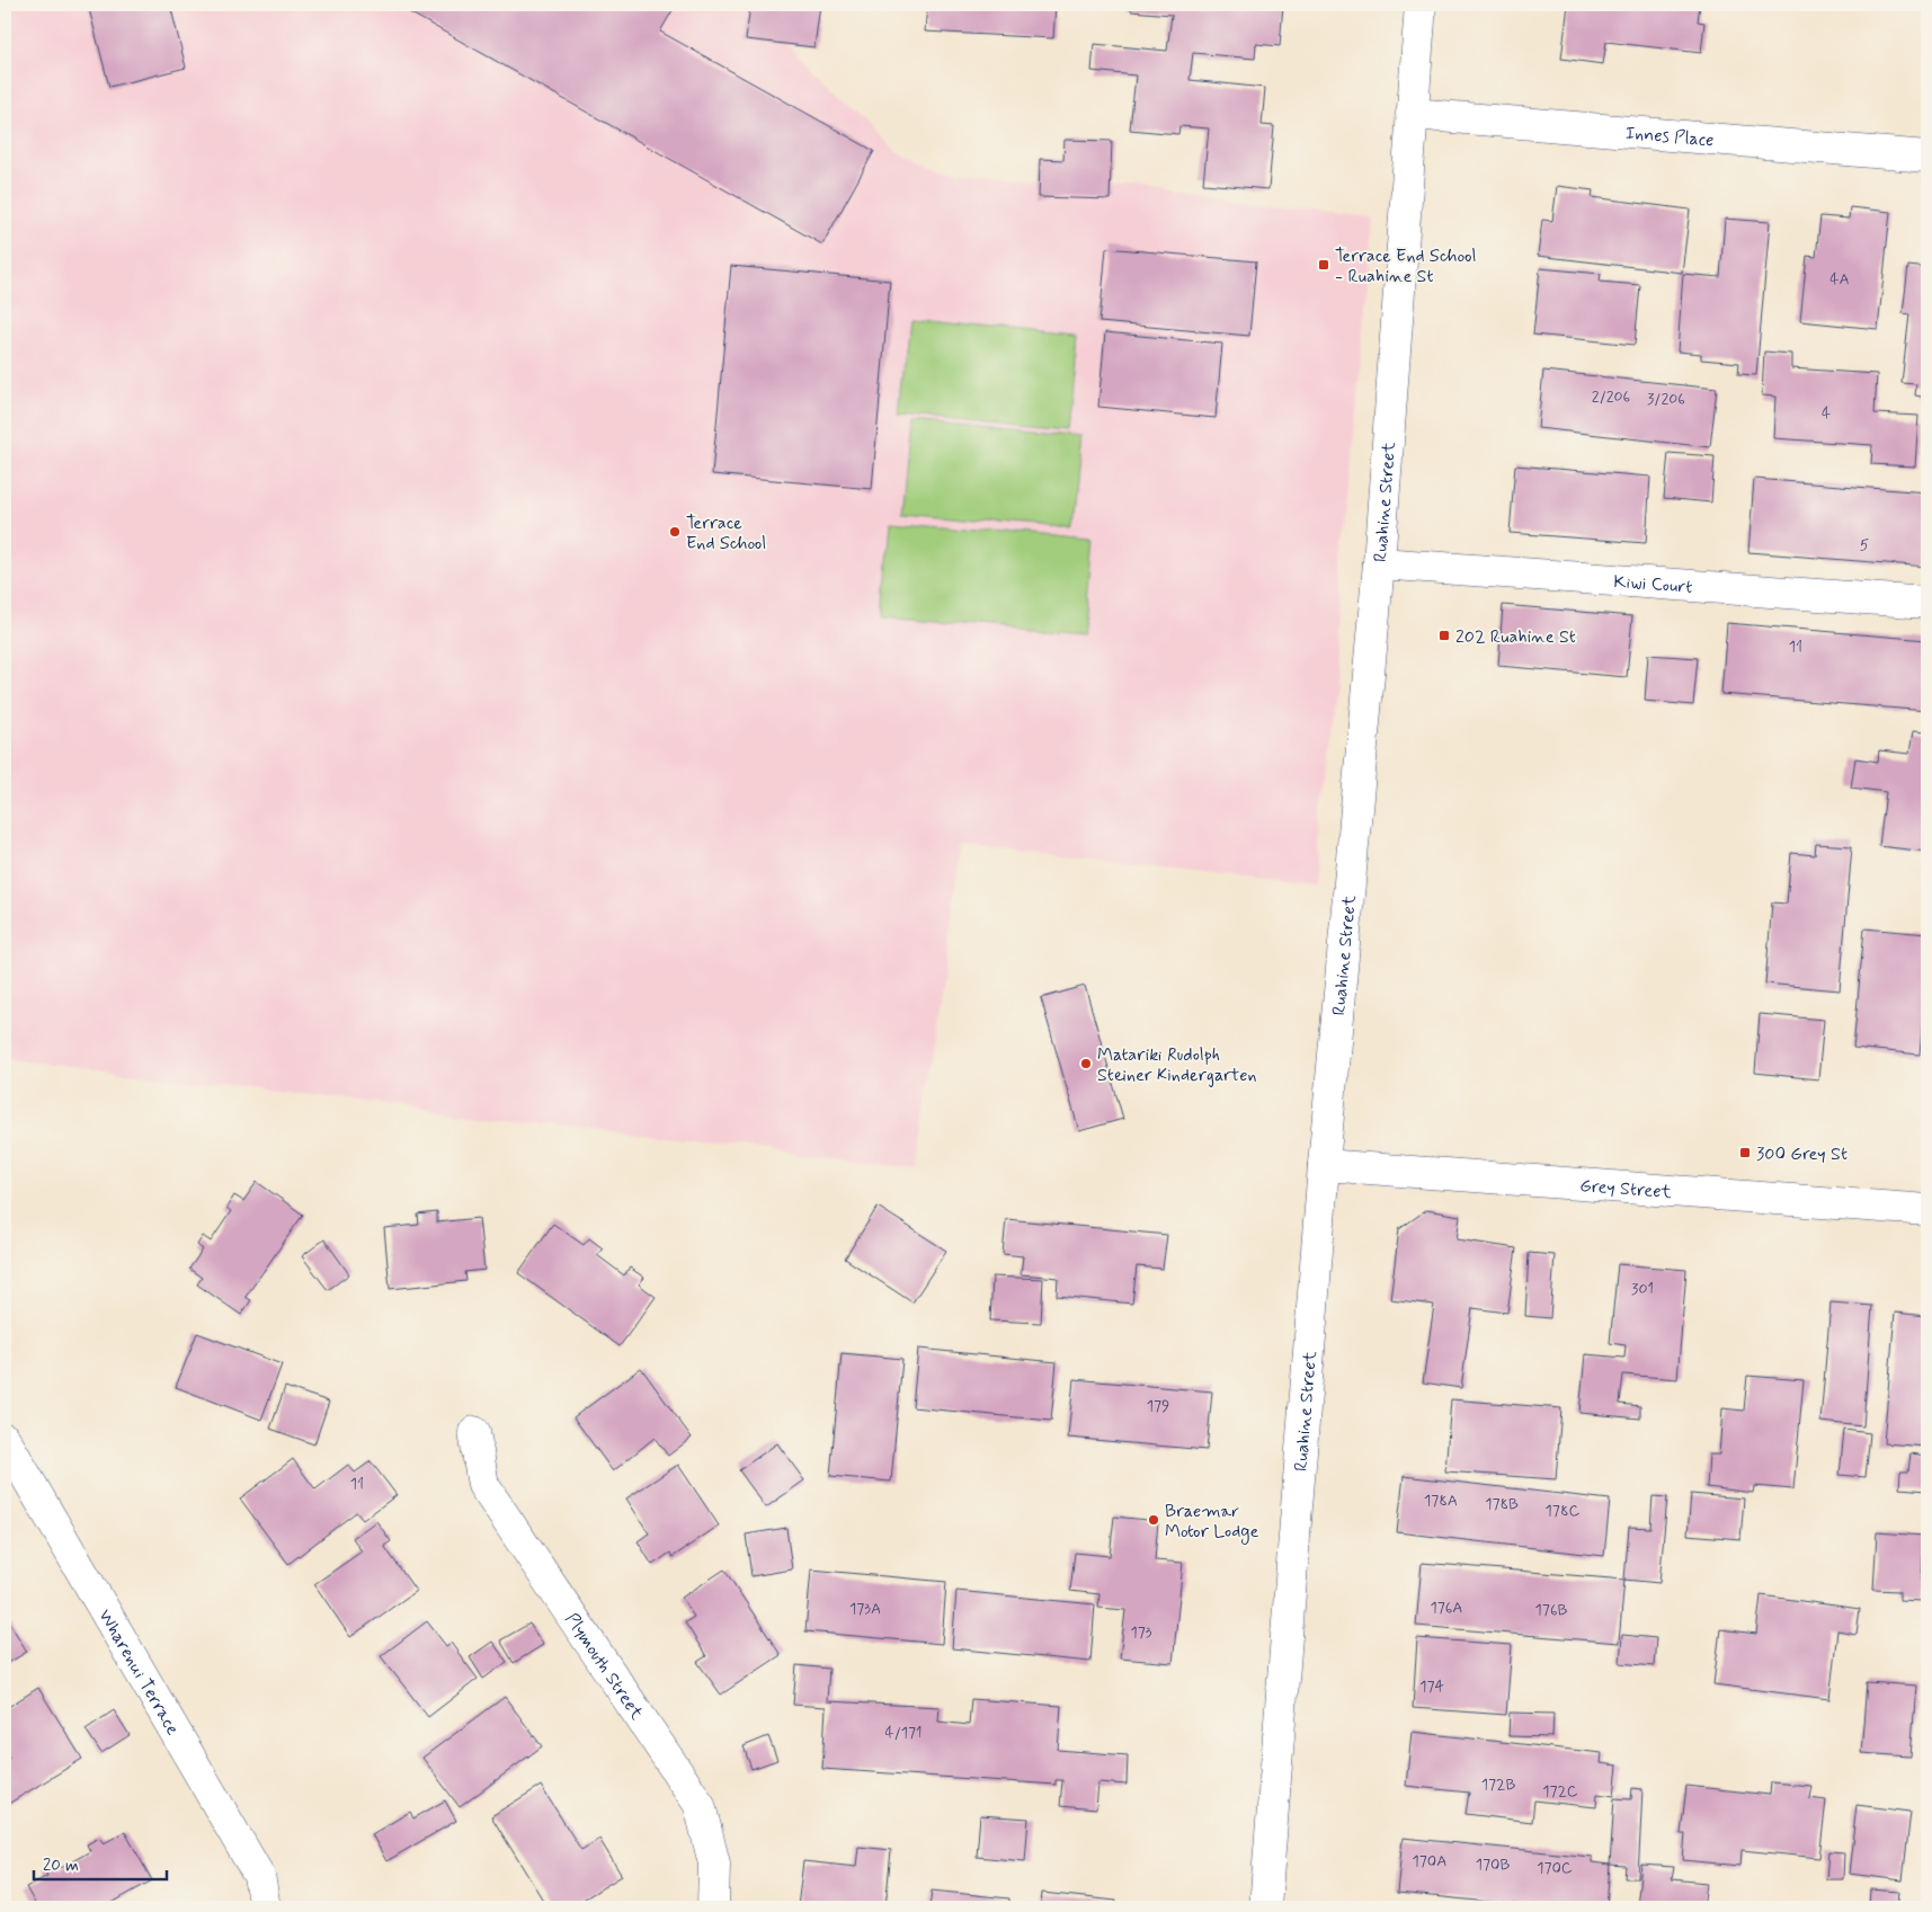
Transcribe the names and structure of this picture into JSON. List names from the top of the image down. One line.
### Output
{"streets":{"street":["Innes Place","Ruahine Street","Kiwi Court","Grey Street","Plymouth Street","Wharenui Terrace"]},"crossings":[["Innes Place","Ruahine Street"],["Ruahine Street","Kiwi Court"],["Ruahine Street","Grey Street"]],"places":{"transit":["Terrace End School - Ruahine St","202 Ruahine St","300 Grey St"],"other":["Terrace End School","Matariki Rudolph Steiner Kindergarten","Braemar Motor Lodge"]},"house_numbers":["4A","2/206","3/206","4","5","11","301","179","11","178A","178B","178C","176A","173A","176B","173","174","4/171","172B","172C","170A","170B","170C"],"scale_bar":"20 m"}
